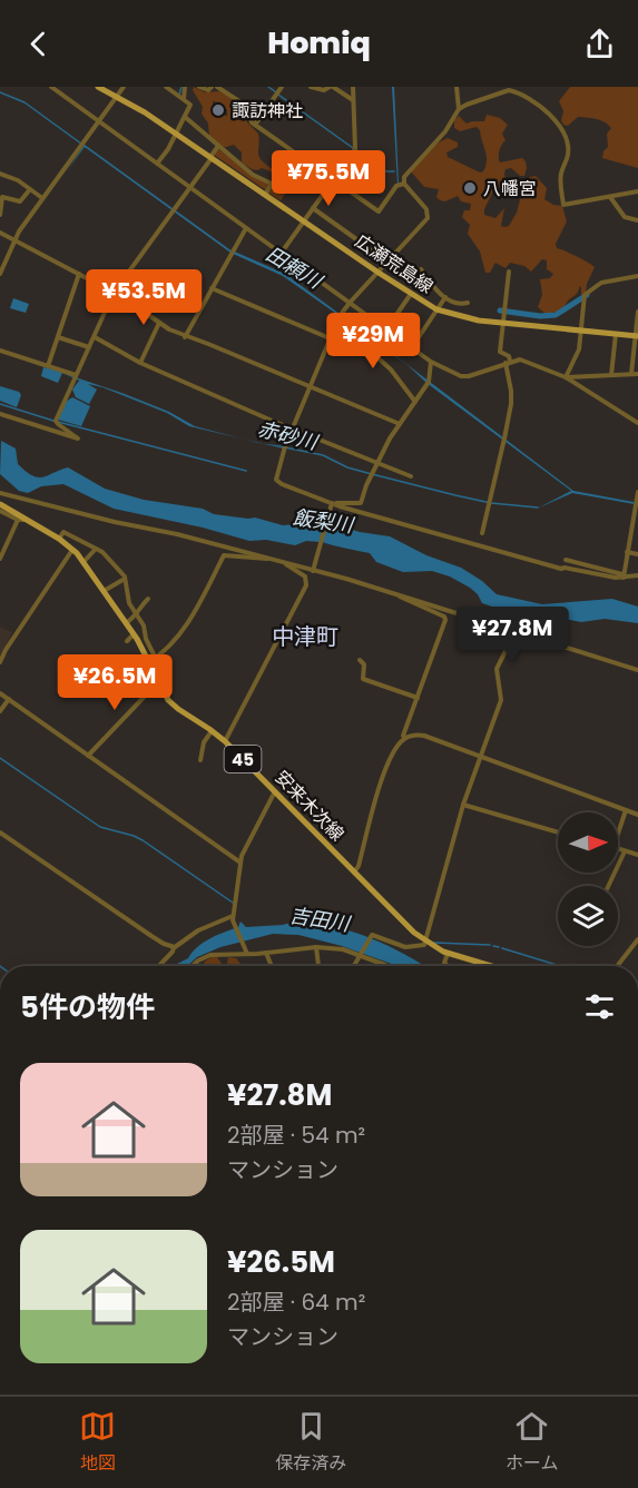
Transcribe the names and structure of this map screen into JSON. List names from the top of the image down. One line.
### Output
{"streets":{"main road":["広瀬荒島線","45","安来木次線"]},"districts":["中津町"],"water":["田頼川","赤砂川","飯梨川","吉田川"],"places":["諏訪神社","八幡宮"],"north":"right","page":{"header":"Homiq","price":["¥75.5M","¥53.5M","¥29M","¥27.8M","¥26.5M"],"heading":"5件の物件","list":[{"name":"¥27.8M","note":"2部屋 · 54 m² · マンション"},{"name":"¥26.5M","note":"2部屋 · 64 m² · マンション"}],"tabs":["地図","保存済み","ホーム"]}}
